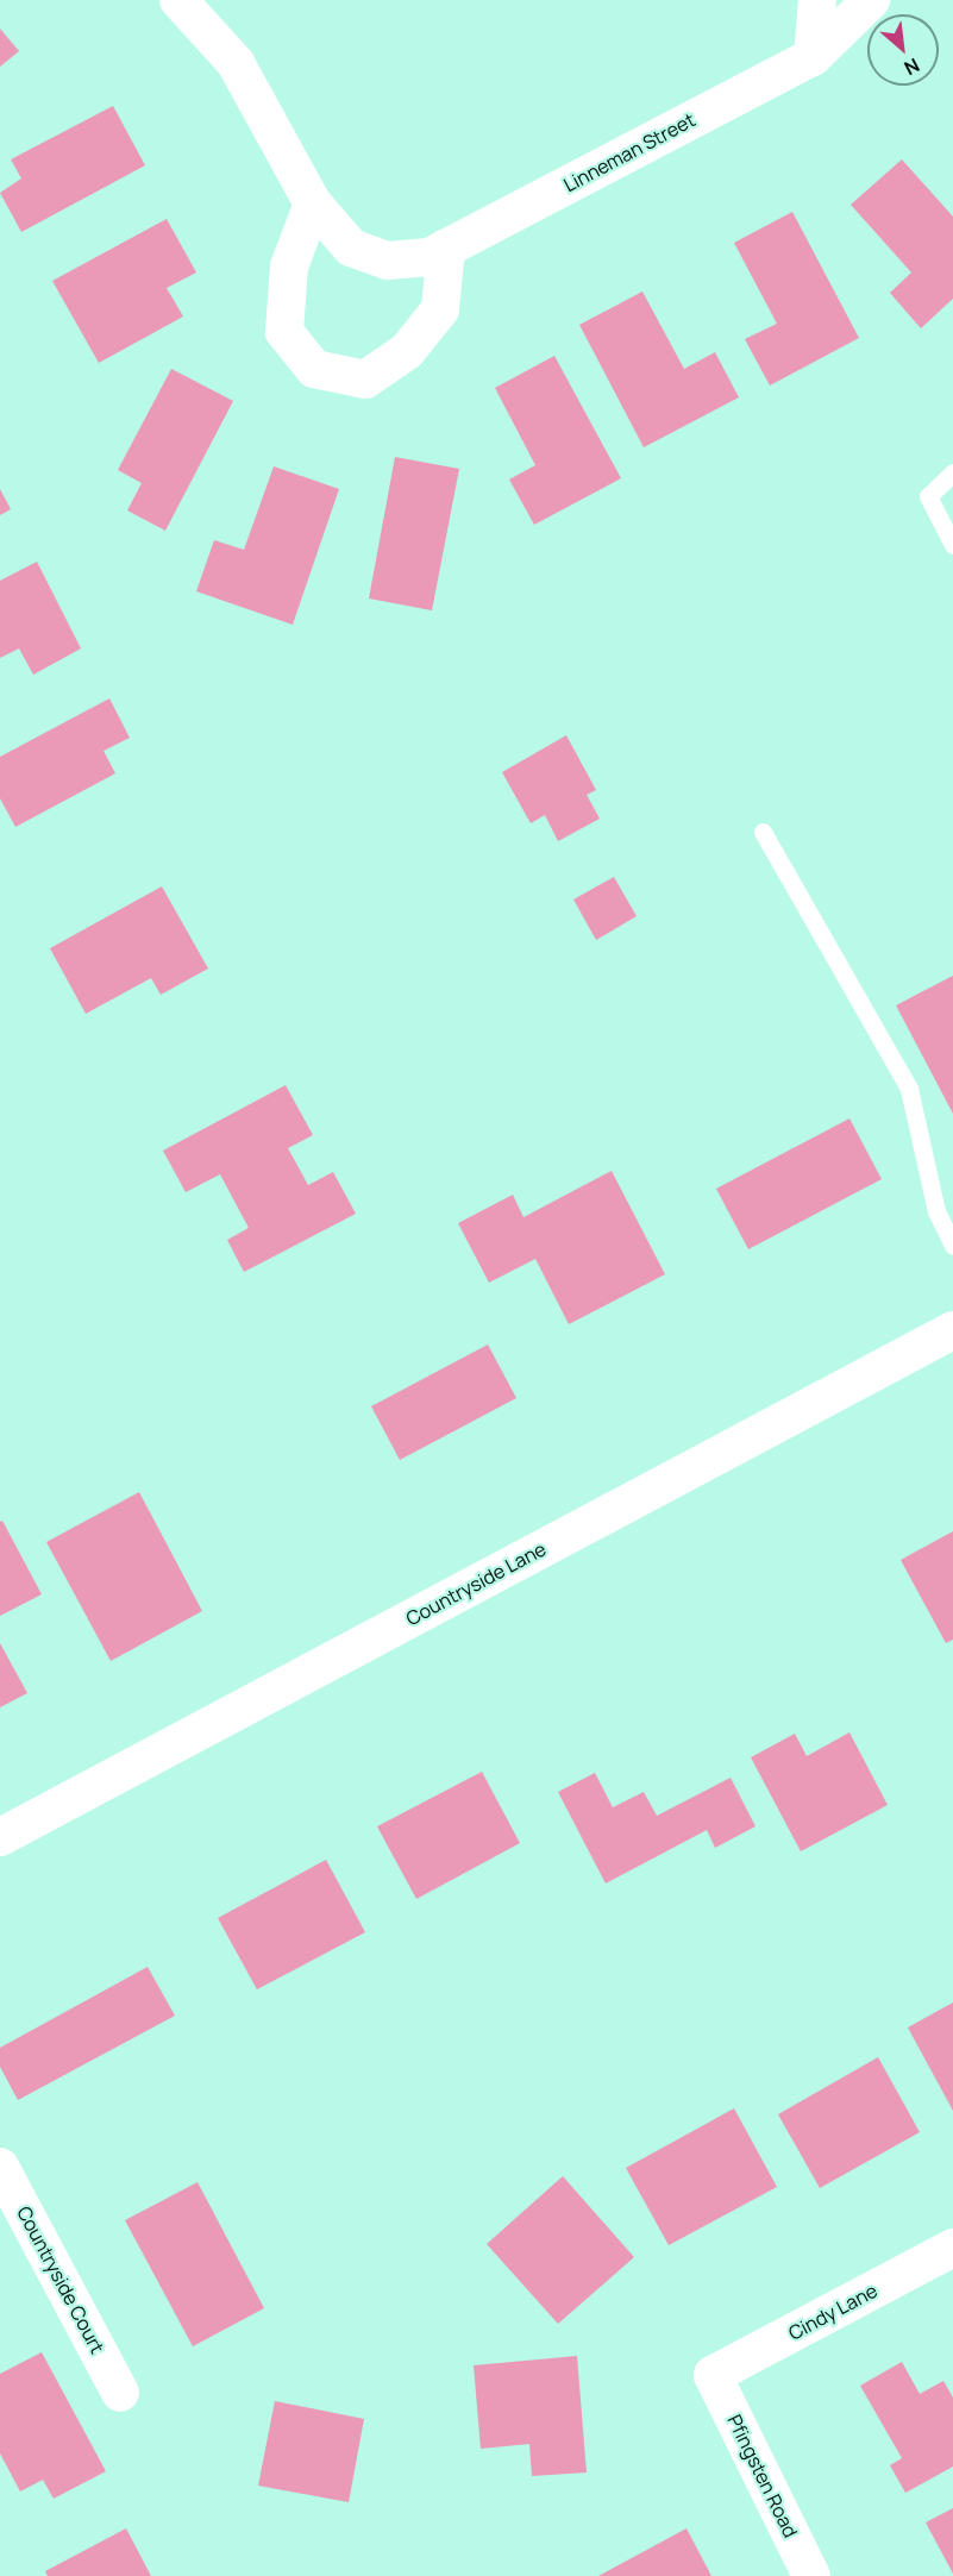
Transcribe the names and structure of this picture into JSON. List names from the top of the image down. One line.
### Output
{"streets":{"street":["Linneman Street","Countryside Lane","Countryside Court","Cindy Lane","Pfingsten Road"]},"crossings":[["Cindy Lane","Pfingsten Road"]],"north":"bottom right"}
